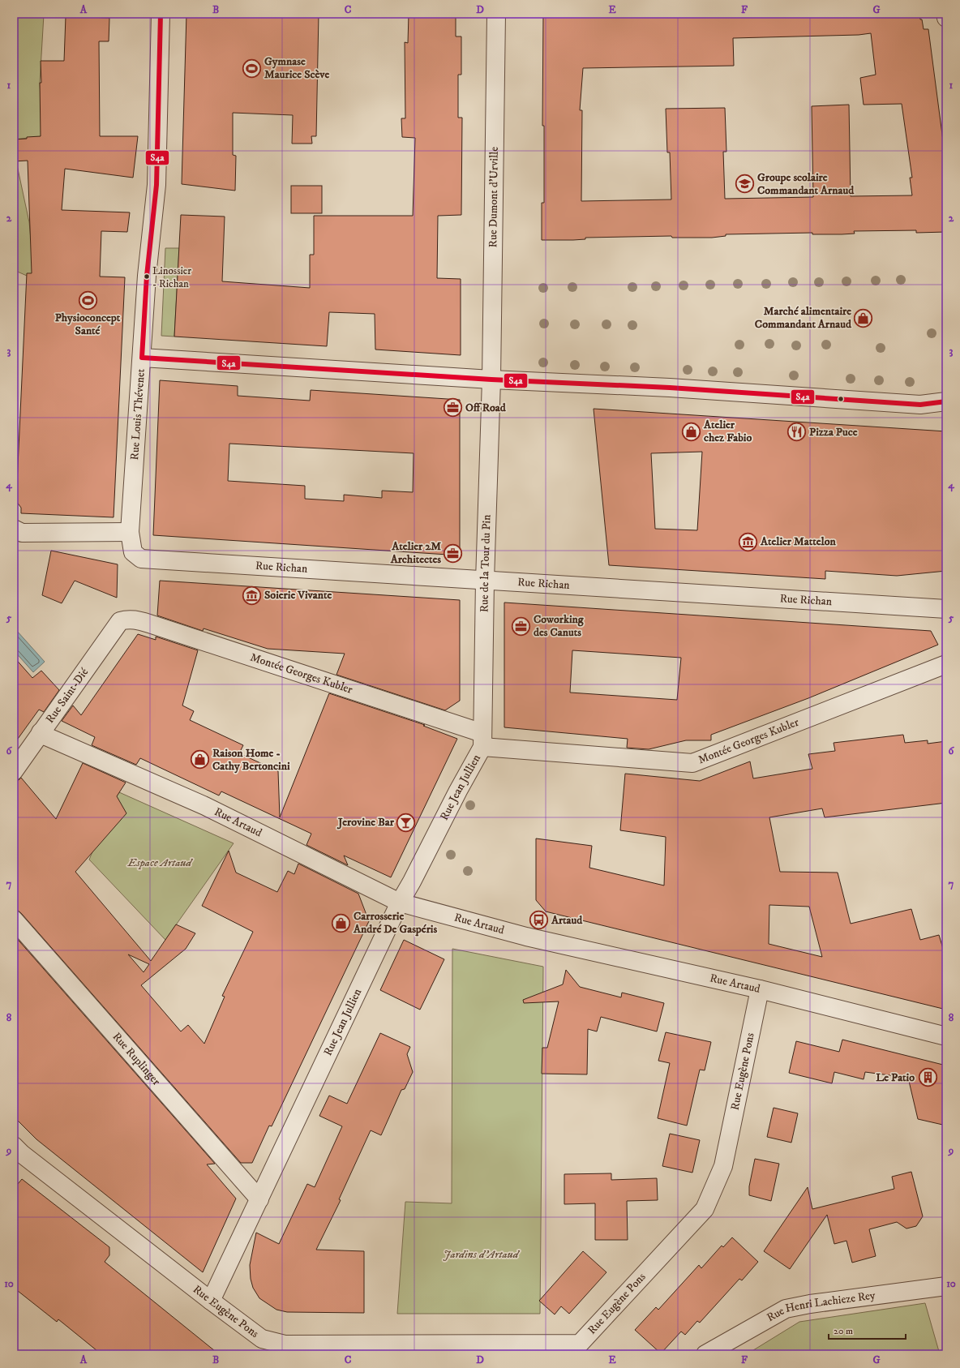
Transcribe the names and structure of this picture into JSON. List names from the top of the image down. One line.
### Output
{"streets":{"street":["Rue Dumont d'Urville","Rue Louis Thévenet","Rue de la Tour du Pin","Rue Richan","Montée Georges Kubler","Rue Saint-Dié","Rue Jean Jullien","Rue Artaud","Rue Ruplinger","Rue Eugène Pons","Rue Henri Lachieze Rey"]},"crossings":[["Rue Dumont d'Urville","Rue de la Tour du Pin"],["Rue Louis Thévenet","Rue Richan"],["Rue de la Tour du Pin","Rue Richan"],["Rue de la Tour du Pin","Montée Georges Kubler"],["Rue de la Tour du Pin","Rue Jean Jullien"],["Montée Georges Kubler","Rue Saint-Dié"],["Montée Georges Kubler","Rue Jean Jullien"],["Rue Saint-Dié","Rue Artaud"],["Rue Jean Jullien","Rue Artaud"],["Rue Jean Jullien","Rue Ruplinger"],["Rue Jean Jullien","Rue Eugène Pons"],["Rue Artaud","Rue Eugène Pons"]],"parks":["Espace Artaud","Jardins d'Artaud"],"places":{"sports":["Gymnase Maurice Scève","Physioconcept Santé"],"school or university":["Groupe scolaire Commandant Arnaud"],"other":["Linossier - Richan"],"shop":["Marché alimentaire Commandant Arnaud","Atelier chez Fabio","Raison Home - Cathy Bertoncini","Carrosserie André De Gaspéris"],"office":["Off Road","Atelier 2M Architectes","Coworking des Canuts"],"restaurant":["Pizza Puce"],"museum":["Atelier Mattelon","Soierie Vivante"],"bar":["Jerovine Bar"],"bus stop":["Artaud"],"building":["Le Patio"]},"lines":["transit line S4a"],"scale_bar":"20 m","grid":{"columns":["A","B","C","D","E","F","G"],"rows":["1","2","3","4","5","6","7","8","9","10"]}}
